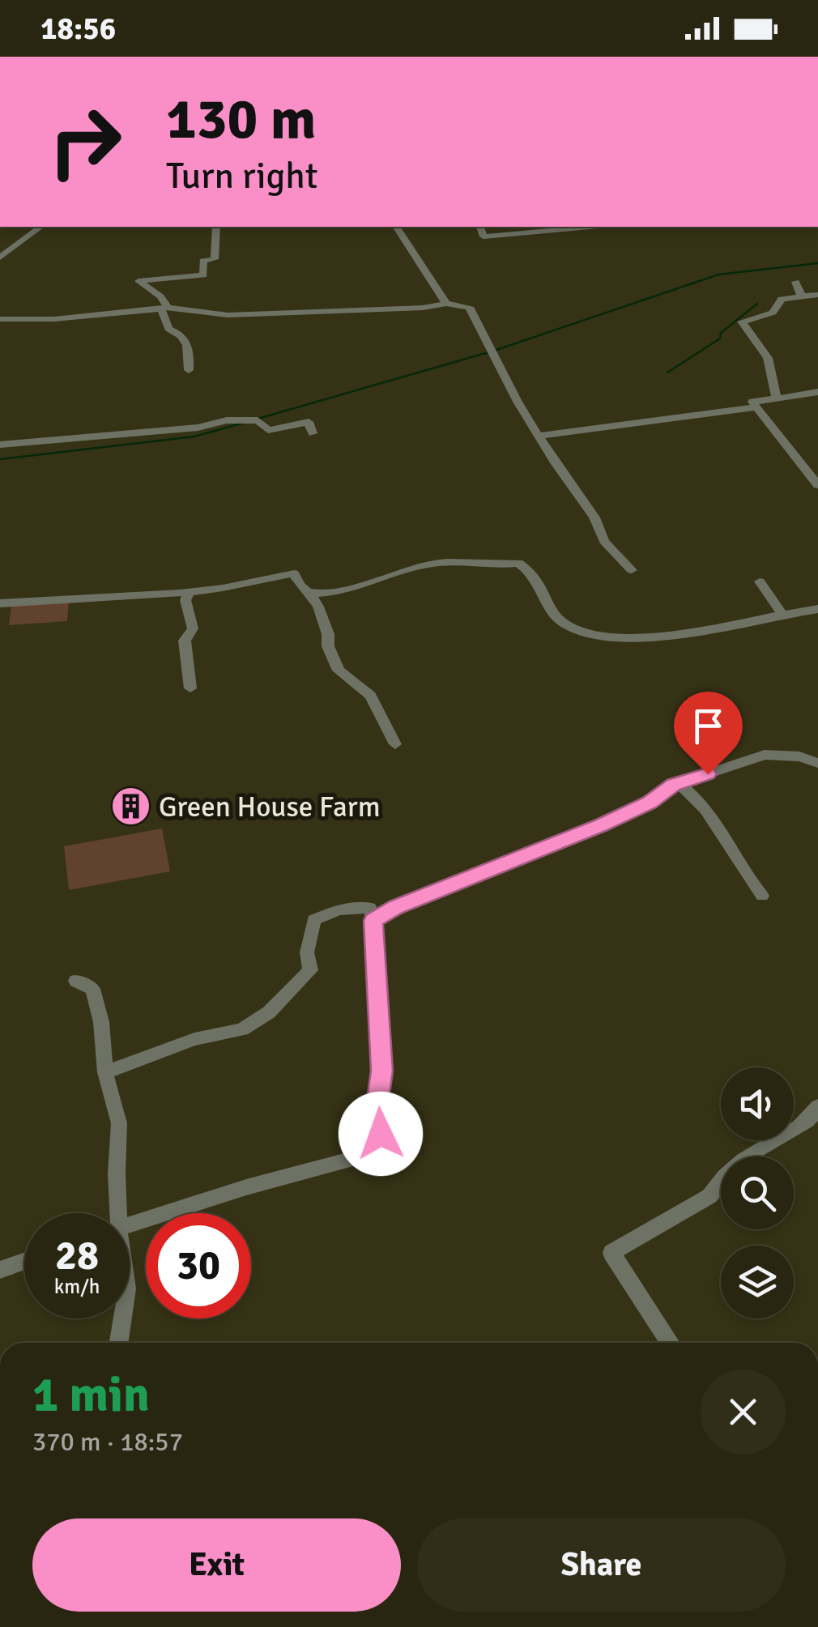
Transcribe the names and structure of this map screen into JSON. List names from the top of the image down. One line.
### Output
{"places":{"building":["Green House Farm"]},"page":{"status":"18:56","turn":["130 m","Turn right"],"speed":"28 km/h","limit":"30","heading":["1 min","370 m · 18:57"],"buttons":["Exit","Share"]}}
